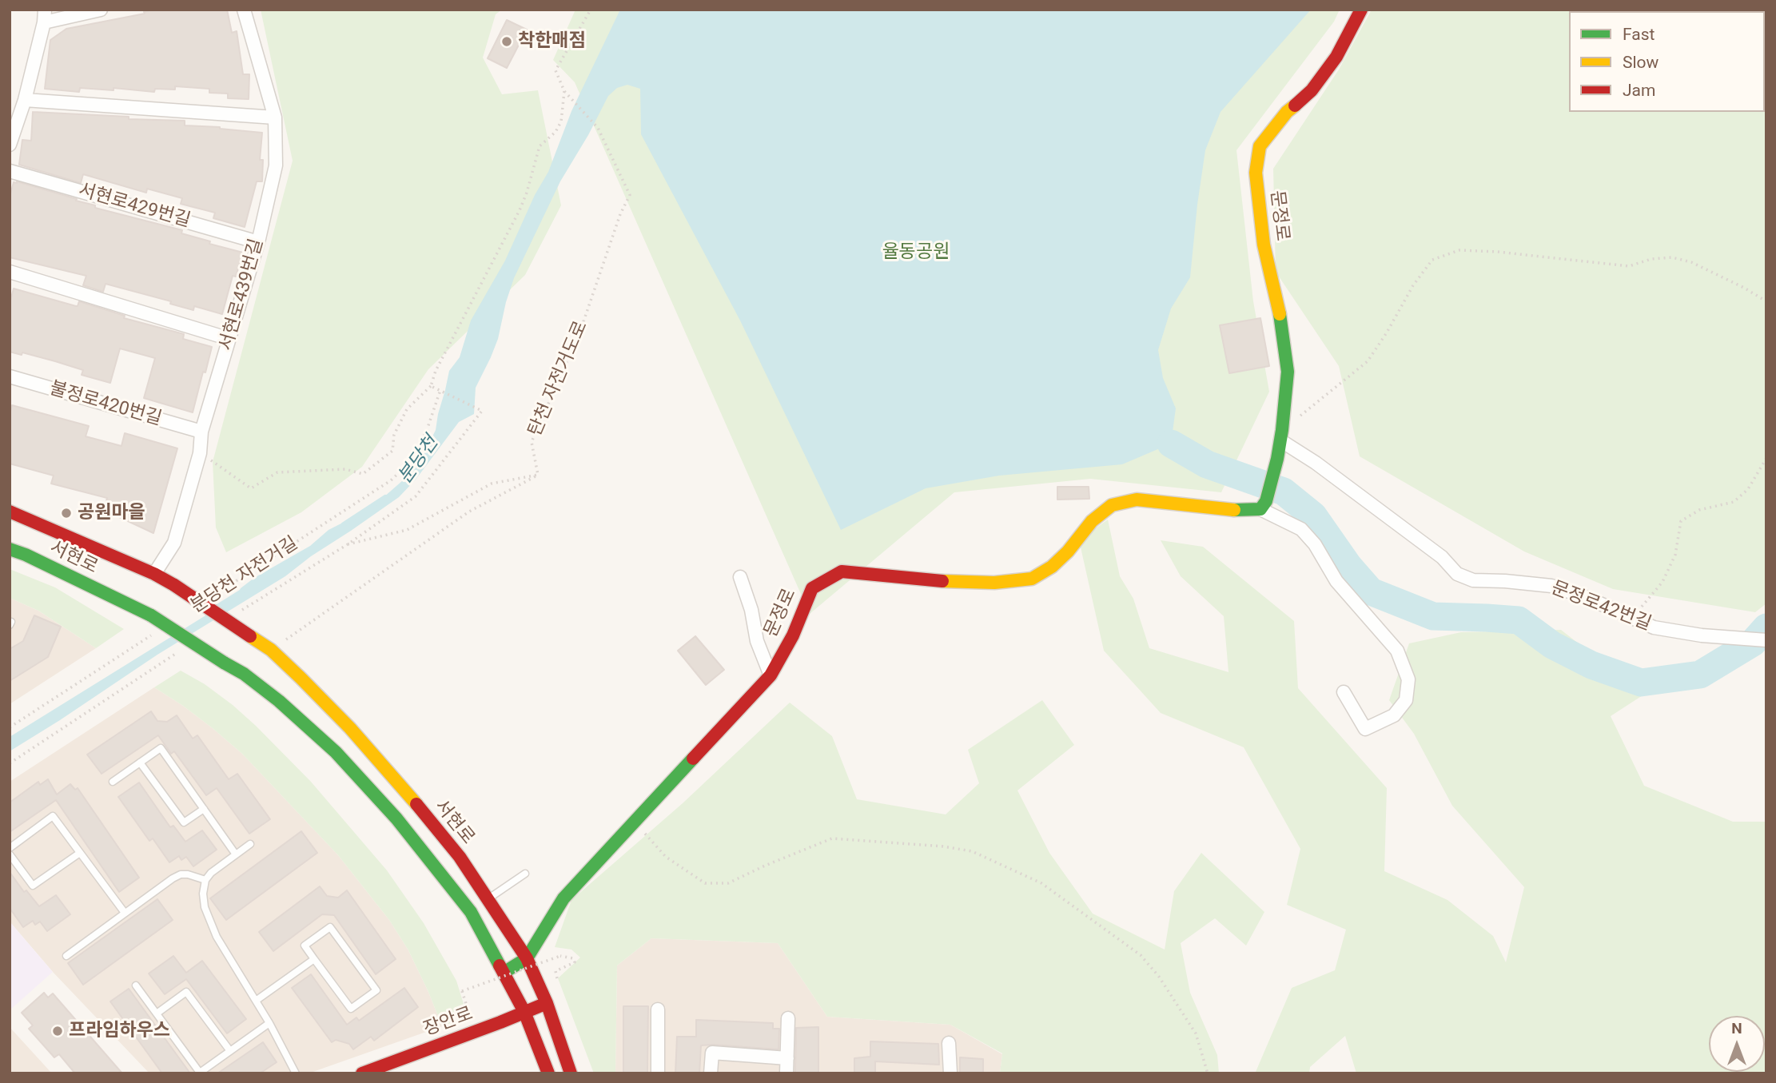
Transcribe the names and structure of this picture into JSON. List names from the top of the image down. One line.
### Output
{"streets":{"street":["서현로429번길","문정로","서현로439번길","불정로420번길","서현로","문정로42번길","장안로"],"path":["탄천 자전거도로","분당천 자전거길"]},"crossings":[["서현로429번길","서현로439번길"],["문정로","서현로"],["문정로","문정로42번길"],["서현로439번길","불정로420번길"],["서현로439번길","서현로"],["서현로","장안로"]],"water":["분당천"],"parks":["율동공원"],"places":["착한매점","공원마을","프라임하우스"],"legend":["Fast","Slow","Jam"],"north":"top"}
